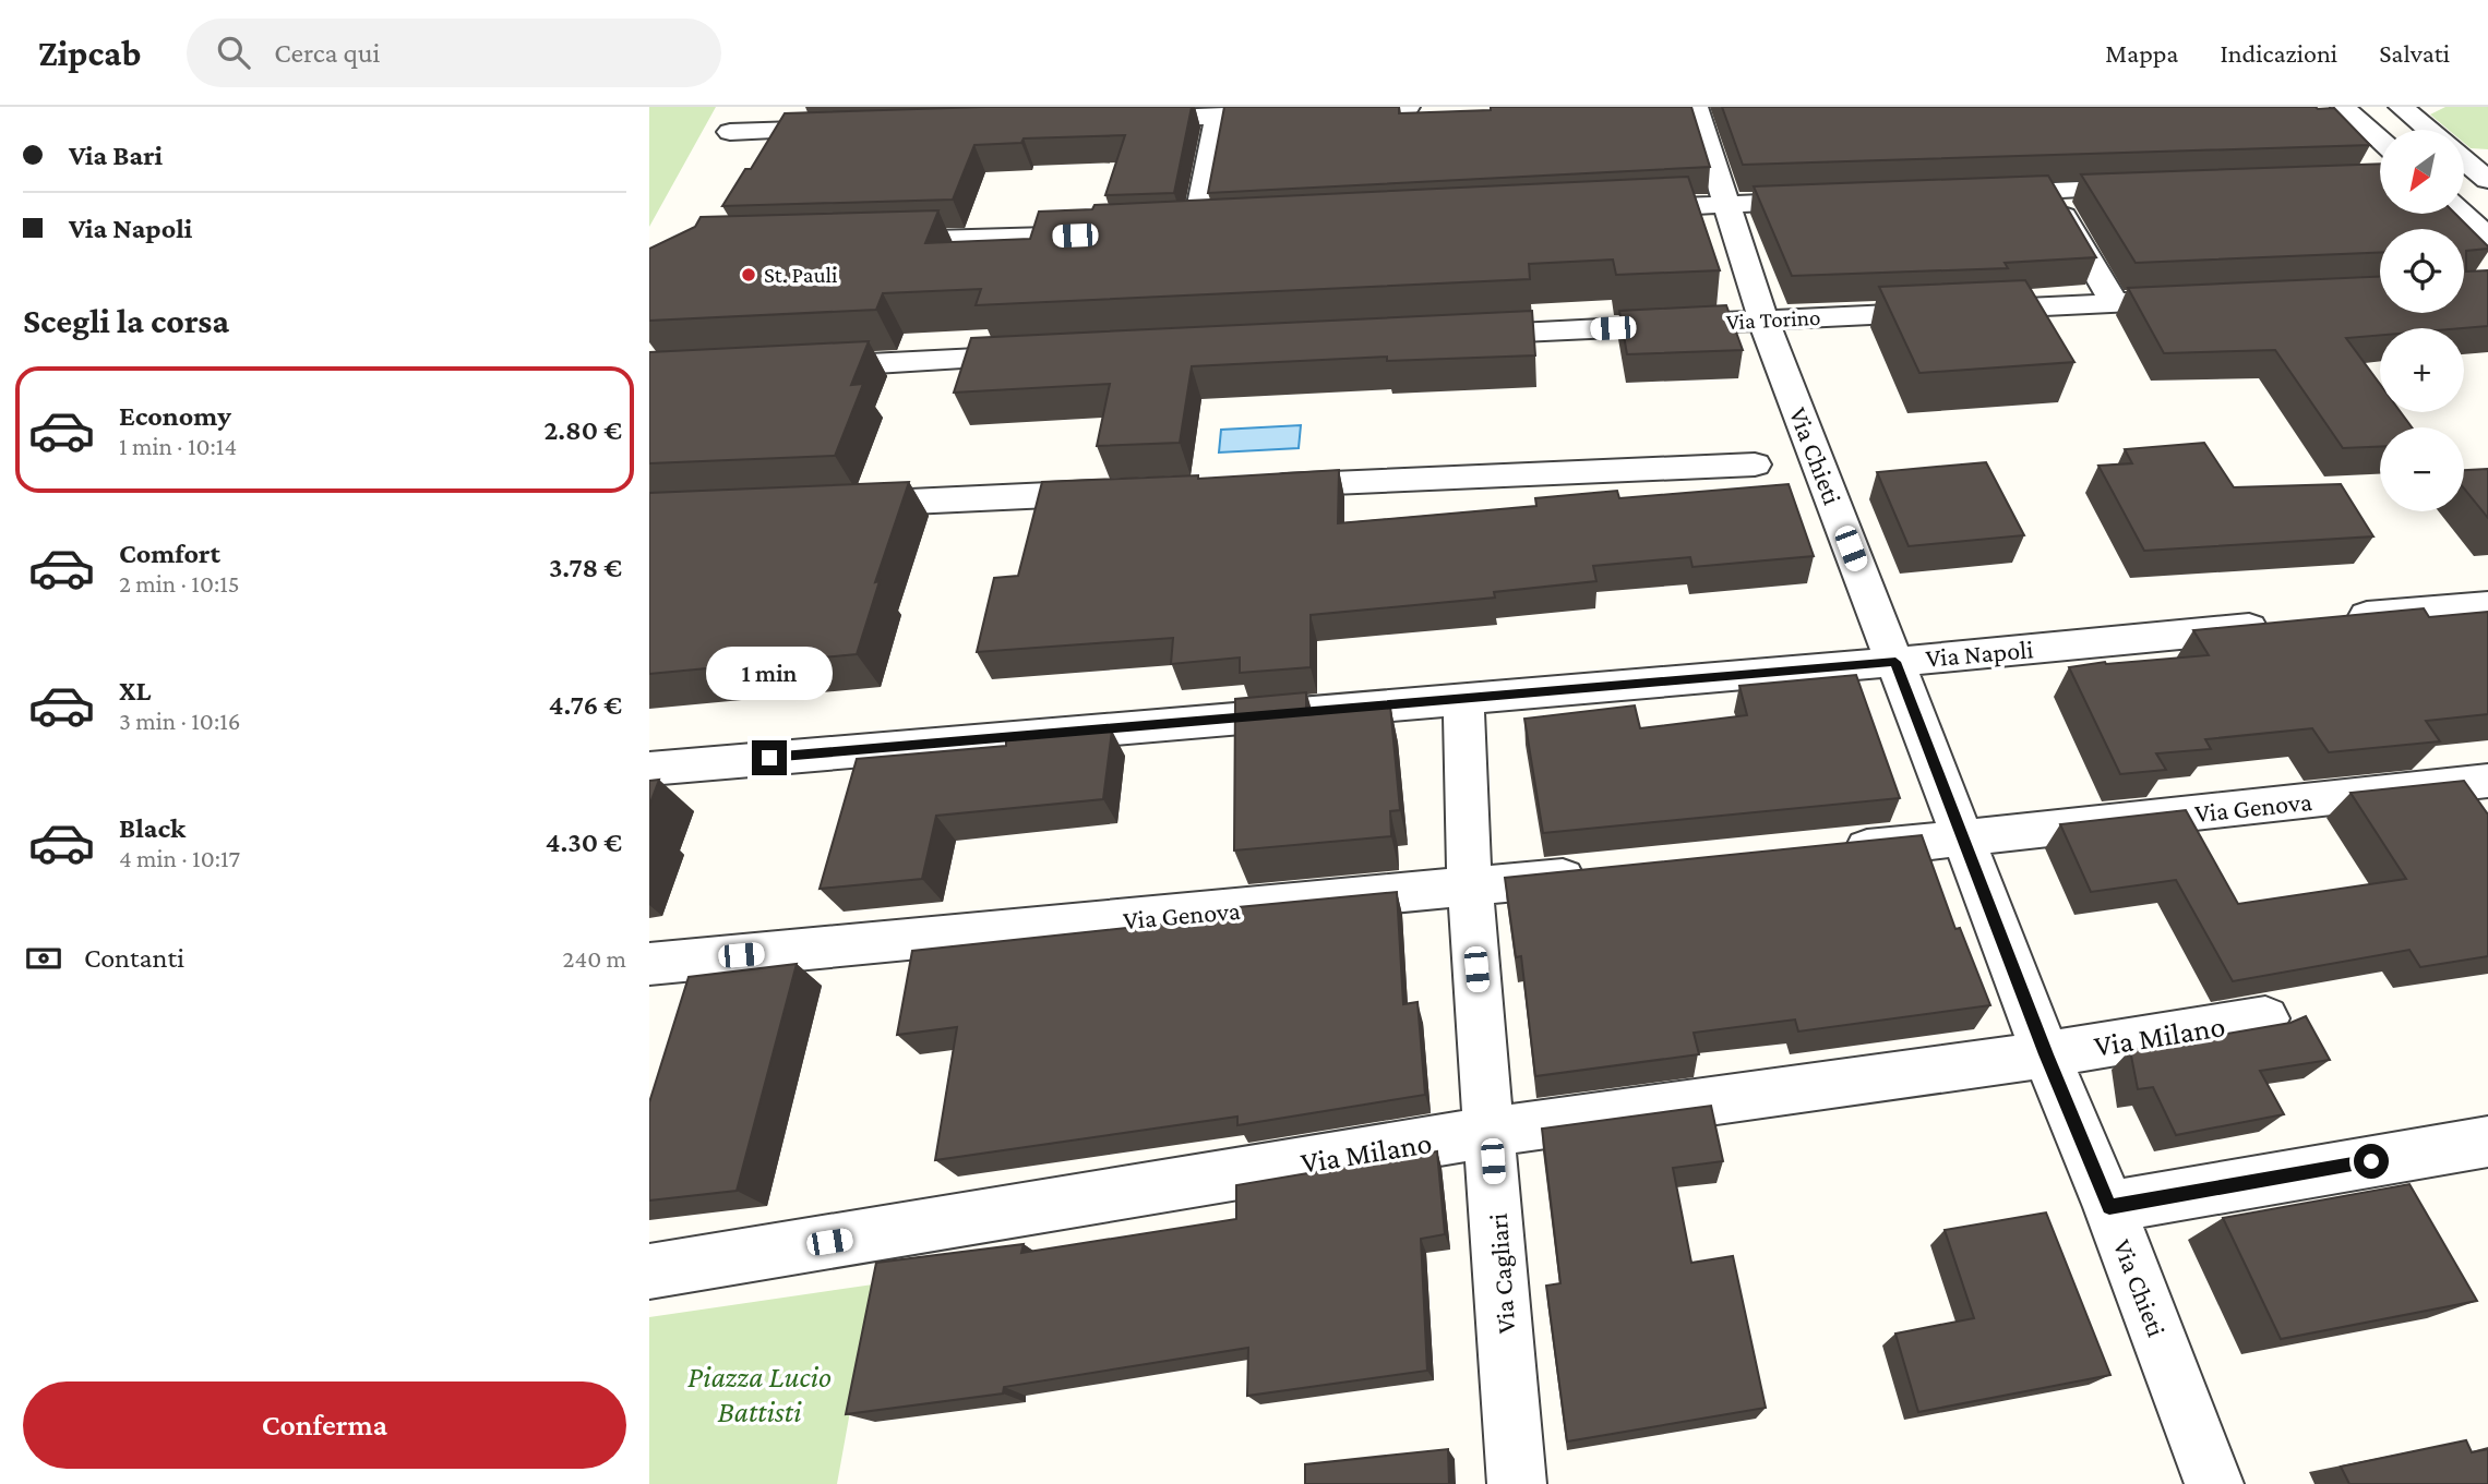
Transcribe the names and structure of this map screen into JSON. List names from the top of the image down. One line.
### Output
{"streets":{"street":["Via Torino","Via Chieti","Via Napoli","Via Genova","Via Milano","Via Cagliari"]},"crossings":[["Via Torino","Via Chieti"],["Via Chieti","Via Napoli"],["Via Chieti","Via Genova"],["Via Chieti","Via Milano"],["Via Napoli","Via Cagliari"],["Via Genova","Via Cagliari"],["Via Milano","Via Cagliari"]],"parks":["Piazza Lucio Battisti"],"places":["St. Pauli"],"north":"bottom left","page":{"header":"Zipcab","search":"Cerca qui","nav":["Mappa","Indicazioni","Salvati"],"banner":["Via Bari","Via Napoli"],"map_buttons":["+","−"],"heading":"Scegli la corsa","list":[{"name":"Economy","note":"1 min · 10:14","value":"2.80 €"},{"name":"Comfort","note":"2 min · 10:15","value":"3.78 €"},{"name":"XL","note":"3 min · 10:16","value":"4.76 €"},{"name":"Black","note":"4 min · 10:17","value":"4.30 €"}],"bubble":"1 min","pay":["Contanti","240 m"],"buttons":"Conferma"}}
